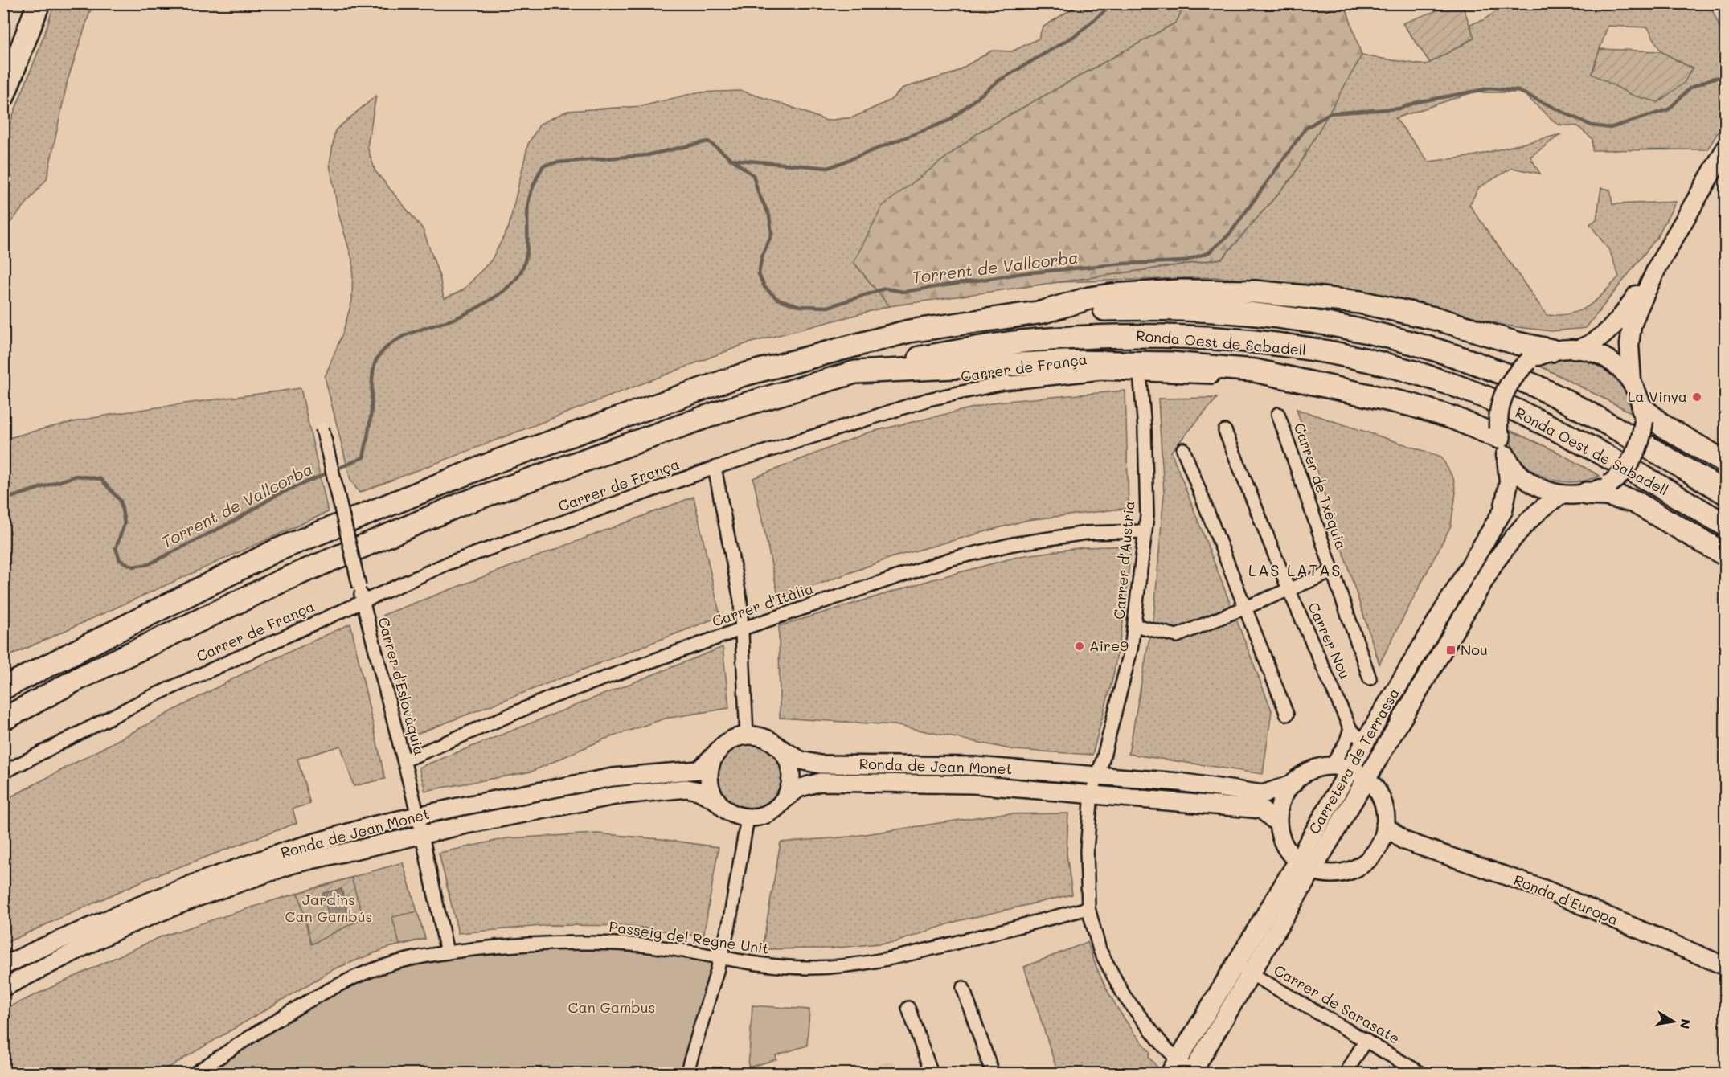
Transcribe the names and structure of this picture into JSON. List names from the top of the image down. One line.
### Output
{"streets":{"highway":["Ronda Oest de Sabadell"],"main road":["Carretera de Terrassa"],"street":["Carrer de França","Carrer de Txèquia","Carrer d'Austria","Carrer d'Itàlia","Carrer Nou","Carrer d'Eslovàquia","Ronda de Jean Monet","Ronda d'Europa","Passeig del Regne Unit","Carrer de Sarasate"]},"crossings":[["Carrer de França","Carrer d'Austria"],["Carrer de França","Carrer d'Eslovàquia"],["Carrer d'Austria","Carrer d'Itàlia"],["Carrer d'Austria","Ronda de Jean Monet"],["Carrer d'Itàlia","Carrer d'Eslovàquia"],["Carrer Nou","Carretera de Terrassa"],["Carrer d'Eslovàquia","Ronda de Jean Monet"],["Carrer d'Eslovàquia","Passeig del Regne Unit"],["Carretera de Terrassa","Carrer de Sarasate"]],"districts":["LAS LATAS"],"water":["Torrent de Vallcorba"],"parks":["Jardins Can Gambús","Can Gambus"],"places":{"other":["La Vinya","Aire9"],"transit":["Nou"]},"north":"right"}
